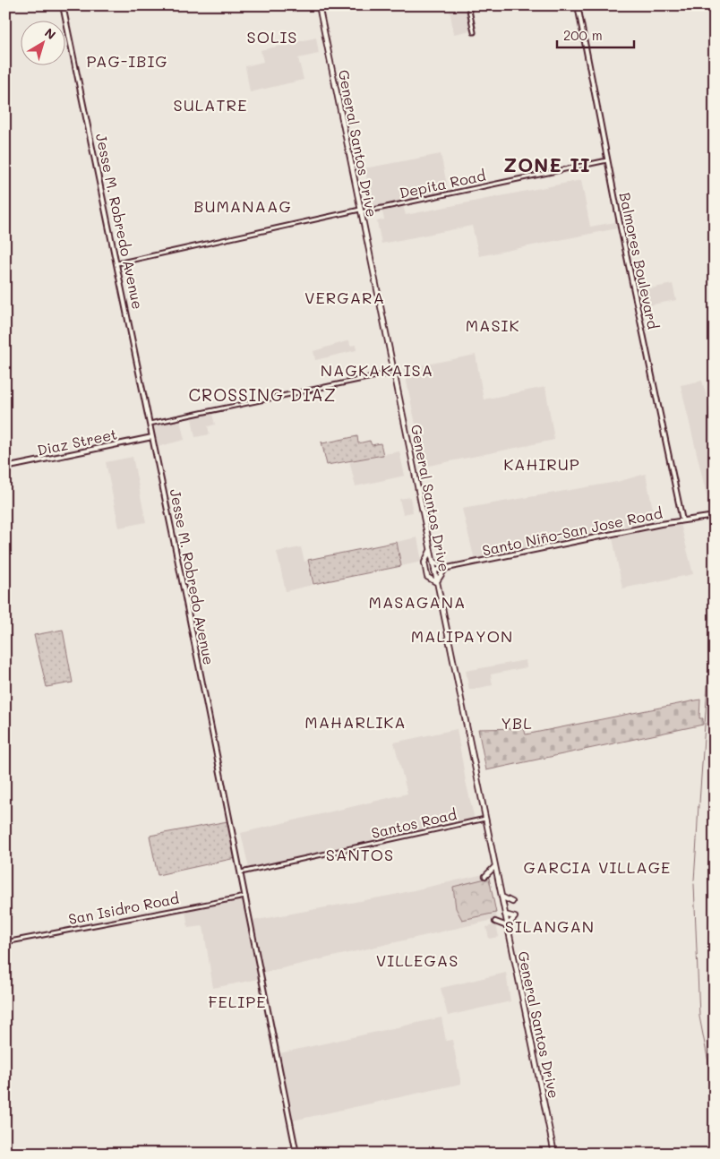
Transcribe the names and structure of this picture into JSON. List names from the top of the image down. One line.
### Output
{"streets":{"highway":["General Santos Drive"],"main road":["Jesse M. Robredo Avenue","Balmores Boulevard","Diaz Street","Santo Niño-San Jose Road"],"street":["Depita Road","Santos Road","San Isidro Road"]},"crossings":[["General Santos Drive","Depita Road"],["General Santos Drive","Santo Niño-San Jose Road"],["General Santos Drive","Santos Road"],["Depita Road","Jesse M. Robredo Avenue"],["Depita Road","Balmores Boulevard"],["Jesse M. Robredo Avenue","Diaz Street"],["Jesse M. Robredo Avenue","Santos Road"],["Jesse M. Robredo Avenue","San Isidro Road"],["Balmores Boulevard","Santo Niño-San Jose Road"]],"districts":["SOLIS","PAG-IBIG","SULATRE","ZONE II","BUMANAAG","VERGARA","MASIK","NAGKAKAISA","CROSSING DIAZ","KAHIRUP","MASAGANA","MALIPAYON","MAHARLIKA","YBL","SANTOS","GARCIA VILLAGE","SILANGAN","VILLEGAS","FELIPE"],"scale_bar":"200 m","north":"top right"}
